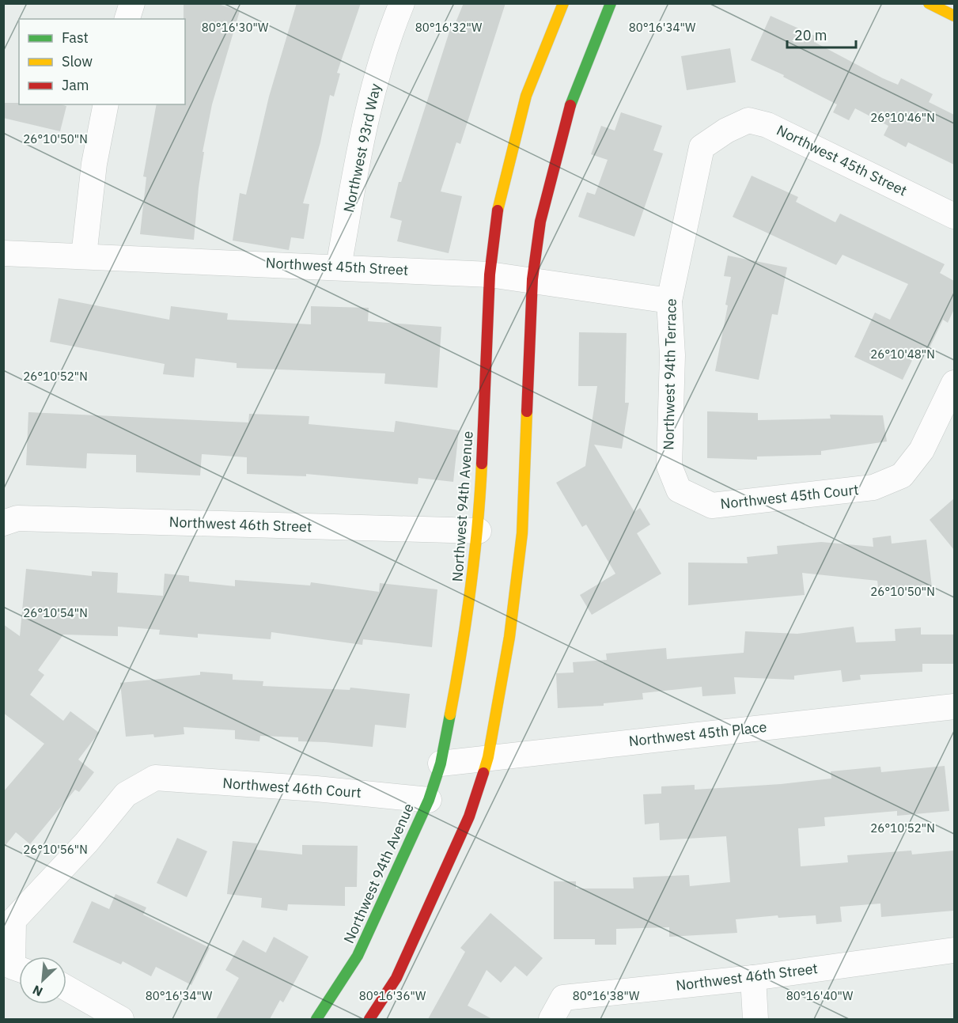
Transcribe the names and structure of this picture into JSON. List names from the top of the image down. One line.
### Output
{"streets":{"street":["Northwest 93rd Way","Northwest 45th Street","Northwest 94th Terrace","Northwest 45th Court","Northwest 94th Avenue","Northwest 46th Street","Northwest 45th Place","Northwest 46th Court"]},"crossings":[["Northwest 93rd Way","Northwest 45th Street"],["Northwest 45th Street","Northwest 94th Terrace"],["Northwest 45th Street","Northwest 94th Avenue"],["Northwest 94th Terrace","Northwest 45th Court"],["Northwest 94th Avenue","Northwest 46th Street"],["Northwest 94th Avenue","Northwest 45th Place"],["Northwest 94th Avenue","Northwest 46th Court"]],"legend":["Fast","Slow","Jam"],"scale_bar":"20 m","north":"bottom left","coordinates":["80°16'30\"W","80°16'32\"W","80°16'34\"W","26°10'46\"N","26°10'50\"N","26°10'48\"N","26°10'52\"N","26°10'54\"N","26°10'56\"N","80°16'36\"W","80°16'38\"W","80°16'40\"W"]}
